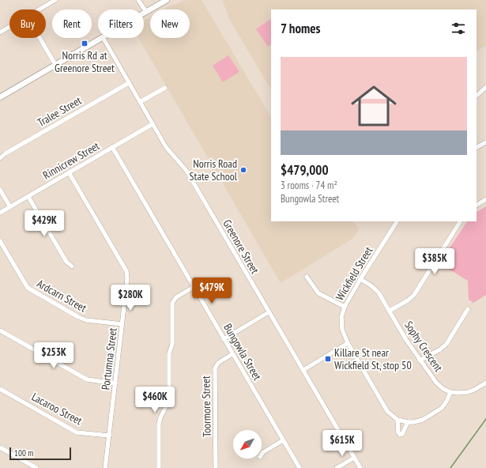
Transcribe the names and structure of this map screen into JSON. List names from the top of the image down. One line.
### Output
{"streets":{"street":["Tralee Street","Rinnicrew Street","Greenore Street","Wickfield Street","Ardcarn Street","Sophy Crescent","Bungowla Street","Portumna Street","Toormore Street","Lacaroo Street"]},"crossings":[["Tralee Street","Greenore Street"],["Rinnicrew Street","Greenore Street"],["Rinnicrew Street","Bungowla Street"],["Rinnicrew Street","Portumna Street"],["Wickfield Street","Sophy Crescent"],["Ardcarn Street","Portumna Street"],["Bungowla Street","Toormore Street"],["Portumna Street","Lacaroo Street"]],"places":{"transit":["Norris Rd at Greenore Street","Killare St near Wickfield St, stop 50"],"other":["Norris Road State School"]},"scale_bar":"100 m","north":"bottom left","page":{"chip":["Buy","Rent","Filters","New"],"heading":"7 homes","list":[{"name":"$479,000","note":"3 rooms · 74 m² · Bungowla Street"}],"price":["$429K","$385K","$479K","$280K","$253K","$460K","$615K"],"scale":"100 m"}}
